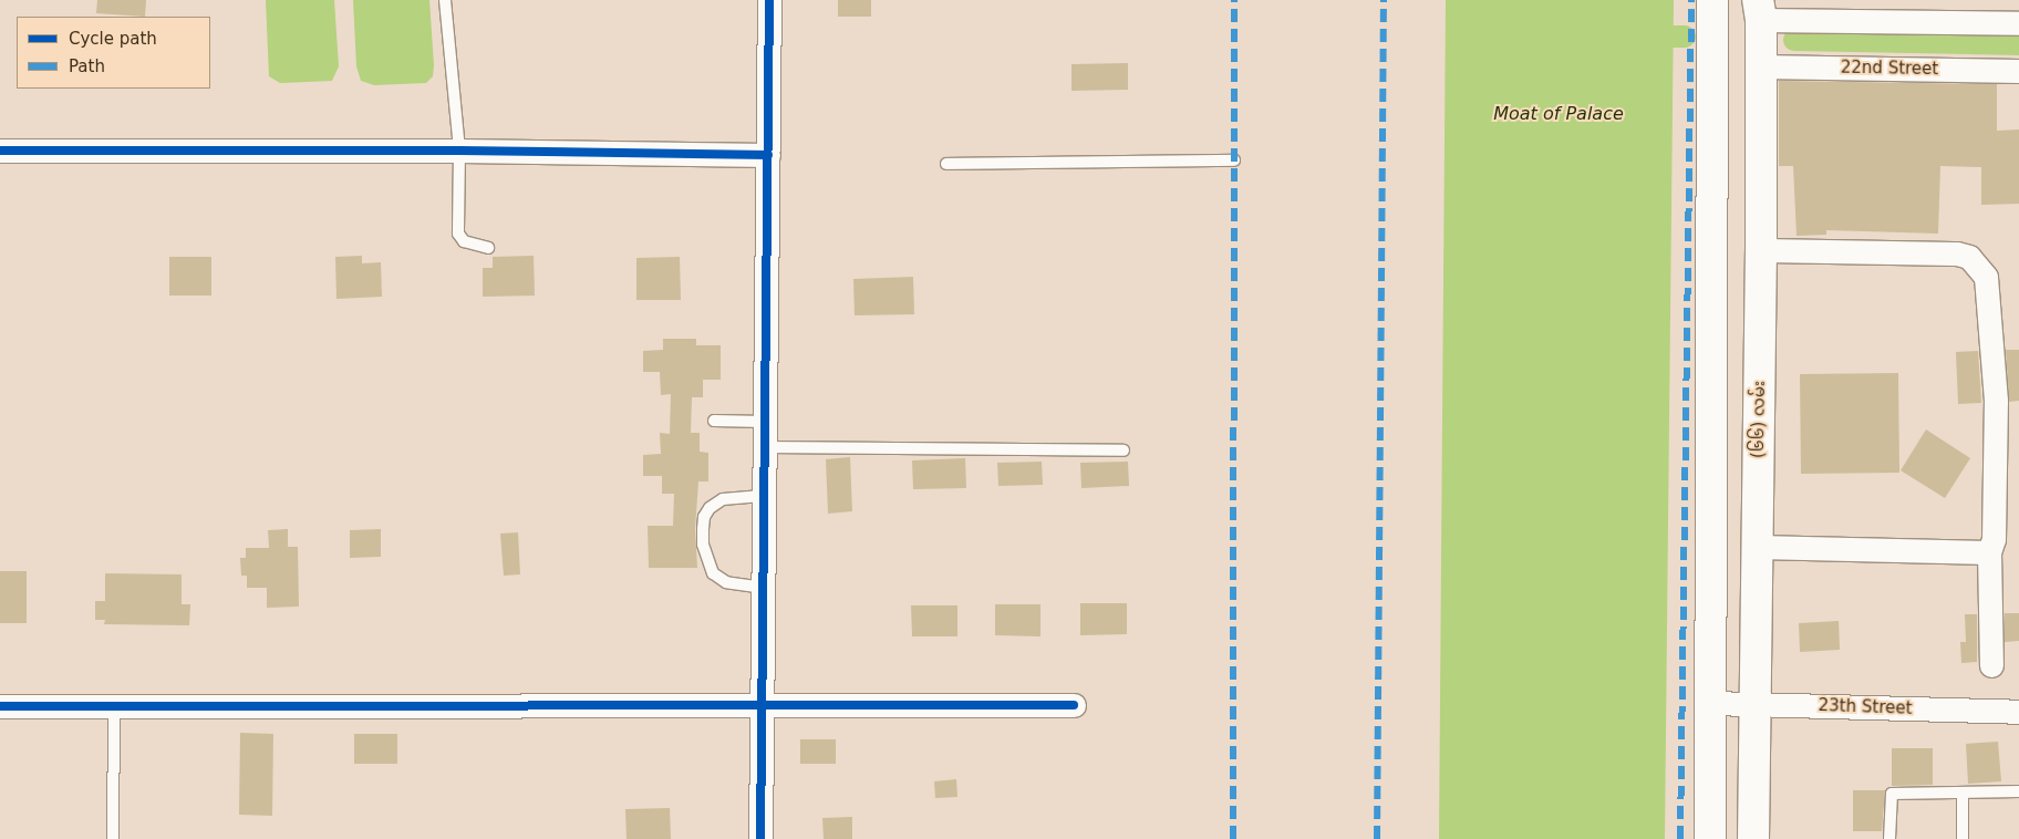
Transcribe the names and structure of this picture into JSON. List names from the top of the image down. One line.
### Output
{"streets":{"main road":["(၆၆) လမ်း"],"street":["22nd Street","23th Street"]},"crossings":[["22nd Street","(၆၆) လမ်း"],["(၆၆) လမ်း","23th Street"]],"water":["Moat of Palace"],"legend":["Cycle path","Path"]}
